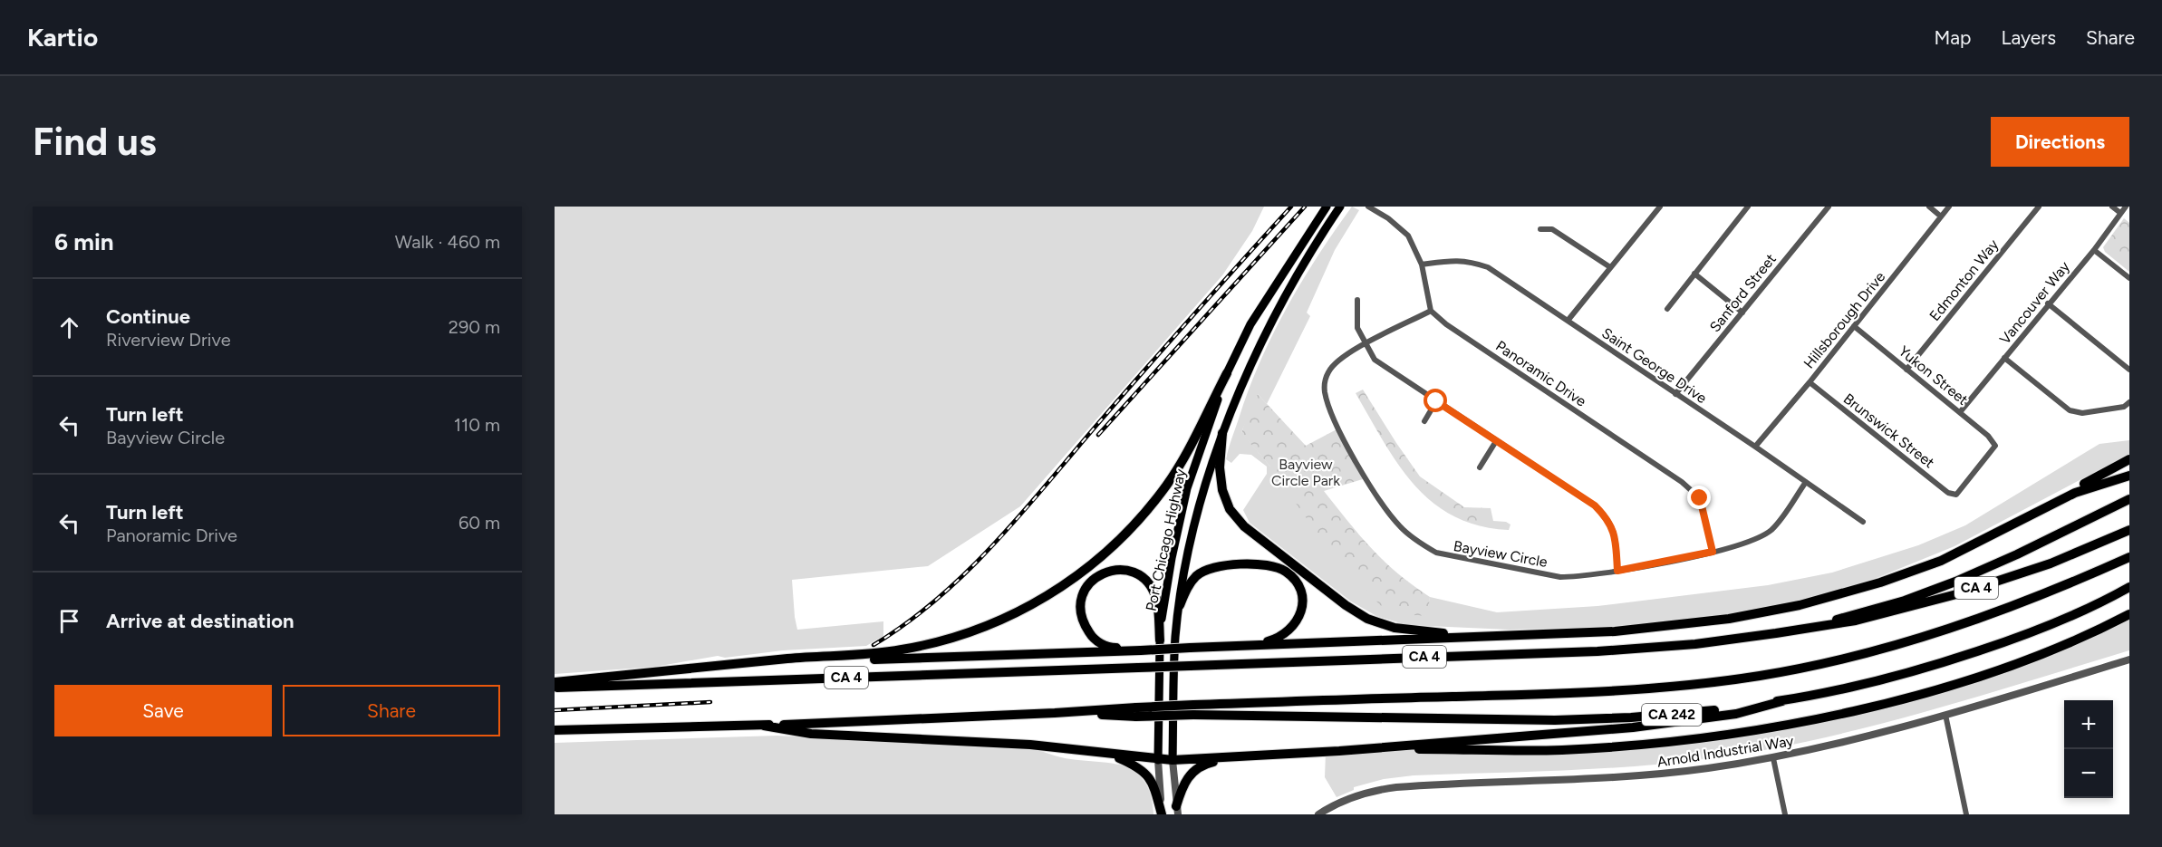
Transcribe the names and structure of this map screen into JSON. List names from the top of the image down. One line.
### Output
{"streets":{"highway":["CA 4","CA 242"],"main road":["Port Chicago Highway"],"street":["Edmonton Way","Sanford Street","Vancouver Way","Hillsborough Drive","Saint George Drive","Panoramic Drive","Yukon Street","Brunswick Street","Bayview Circle","Arnold Industrial Way"]},"crossings":[["Edmonton Way","Yukon Street"],["Sanford Street","Saint George Drive"],["Vancouver Way","Yukon Street"],["Hillsborough Drive","Saint George Drive"],["Hillsborough Drive","Yukon Street"],["Hillsborough Drive","Brunswick Street"],["Saint George Drive","Bayview Circle"],["Panoramic Drive","Bayview Circle"],["Yukon Street","Brunswick Street"],["CA 4","CA 242"]],"parks":["Bayview Circle Park"],"page":{"header":"Kartio","nav":["Map","Layers","Share"],"buttons":["Directions",["Save","Share"]],"title":"Find us","heading":["6 min","Walk · 460 m"],"list":[["Continue","Riverview Drive","290 m"],["Turn left","Bayview Circle","110 m"],["Turn left","Panoramic Drive","60 m"],"Arrive at destination"],"map_buttons":["+","−"]}}
